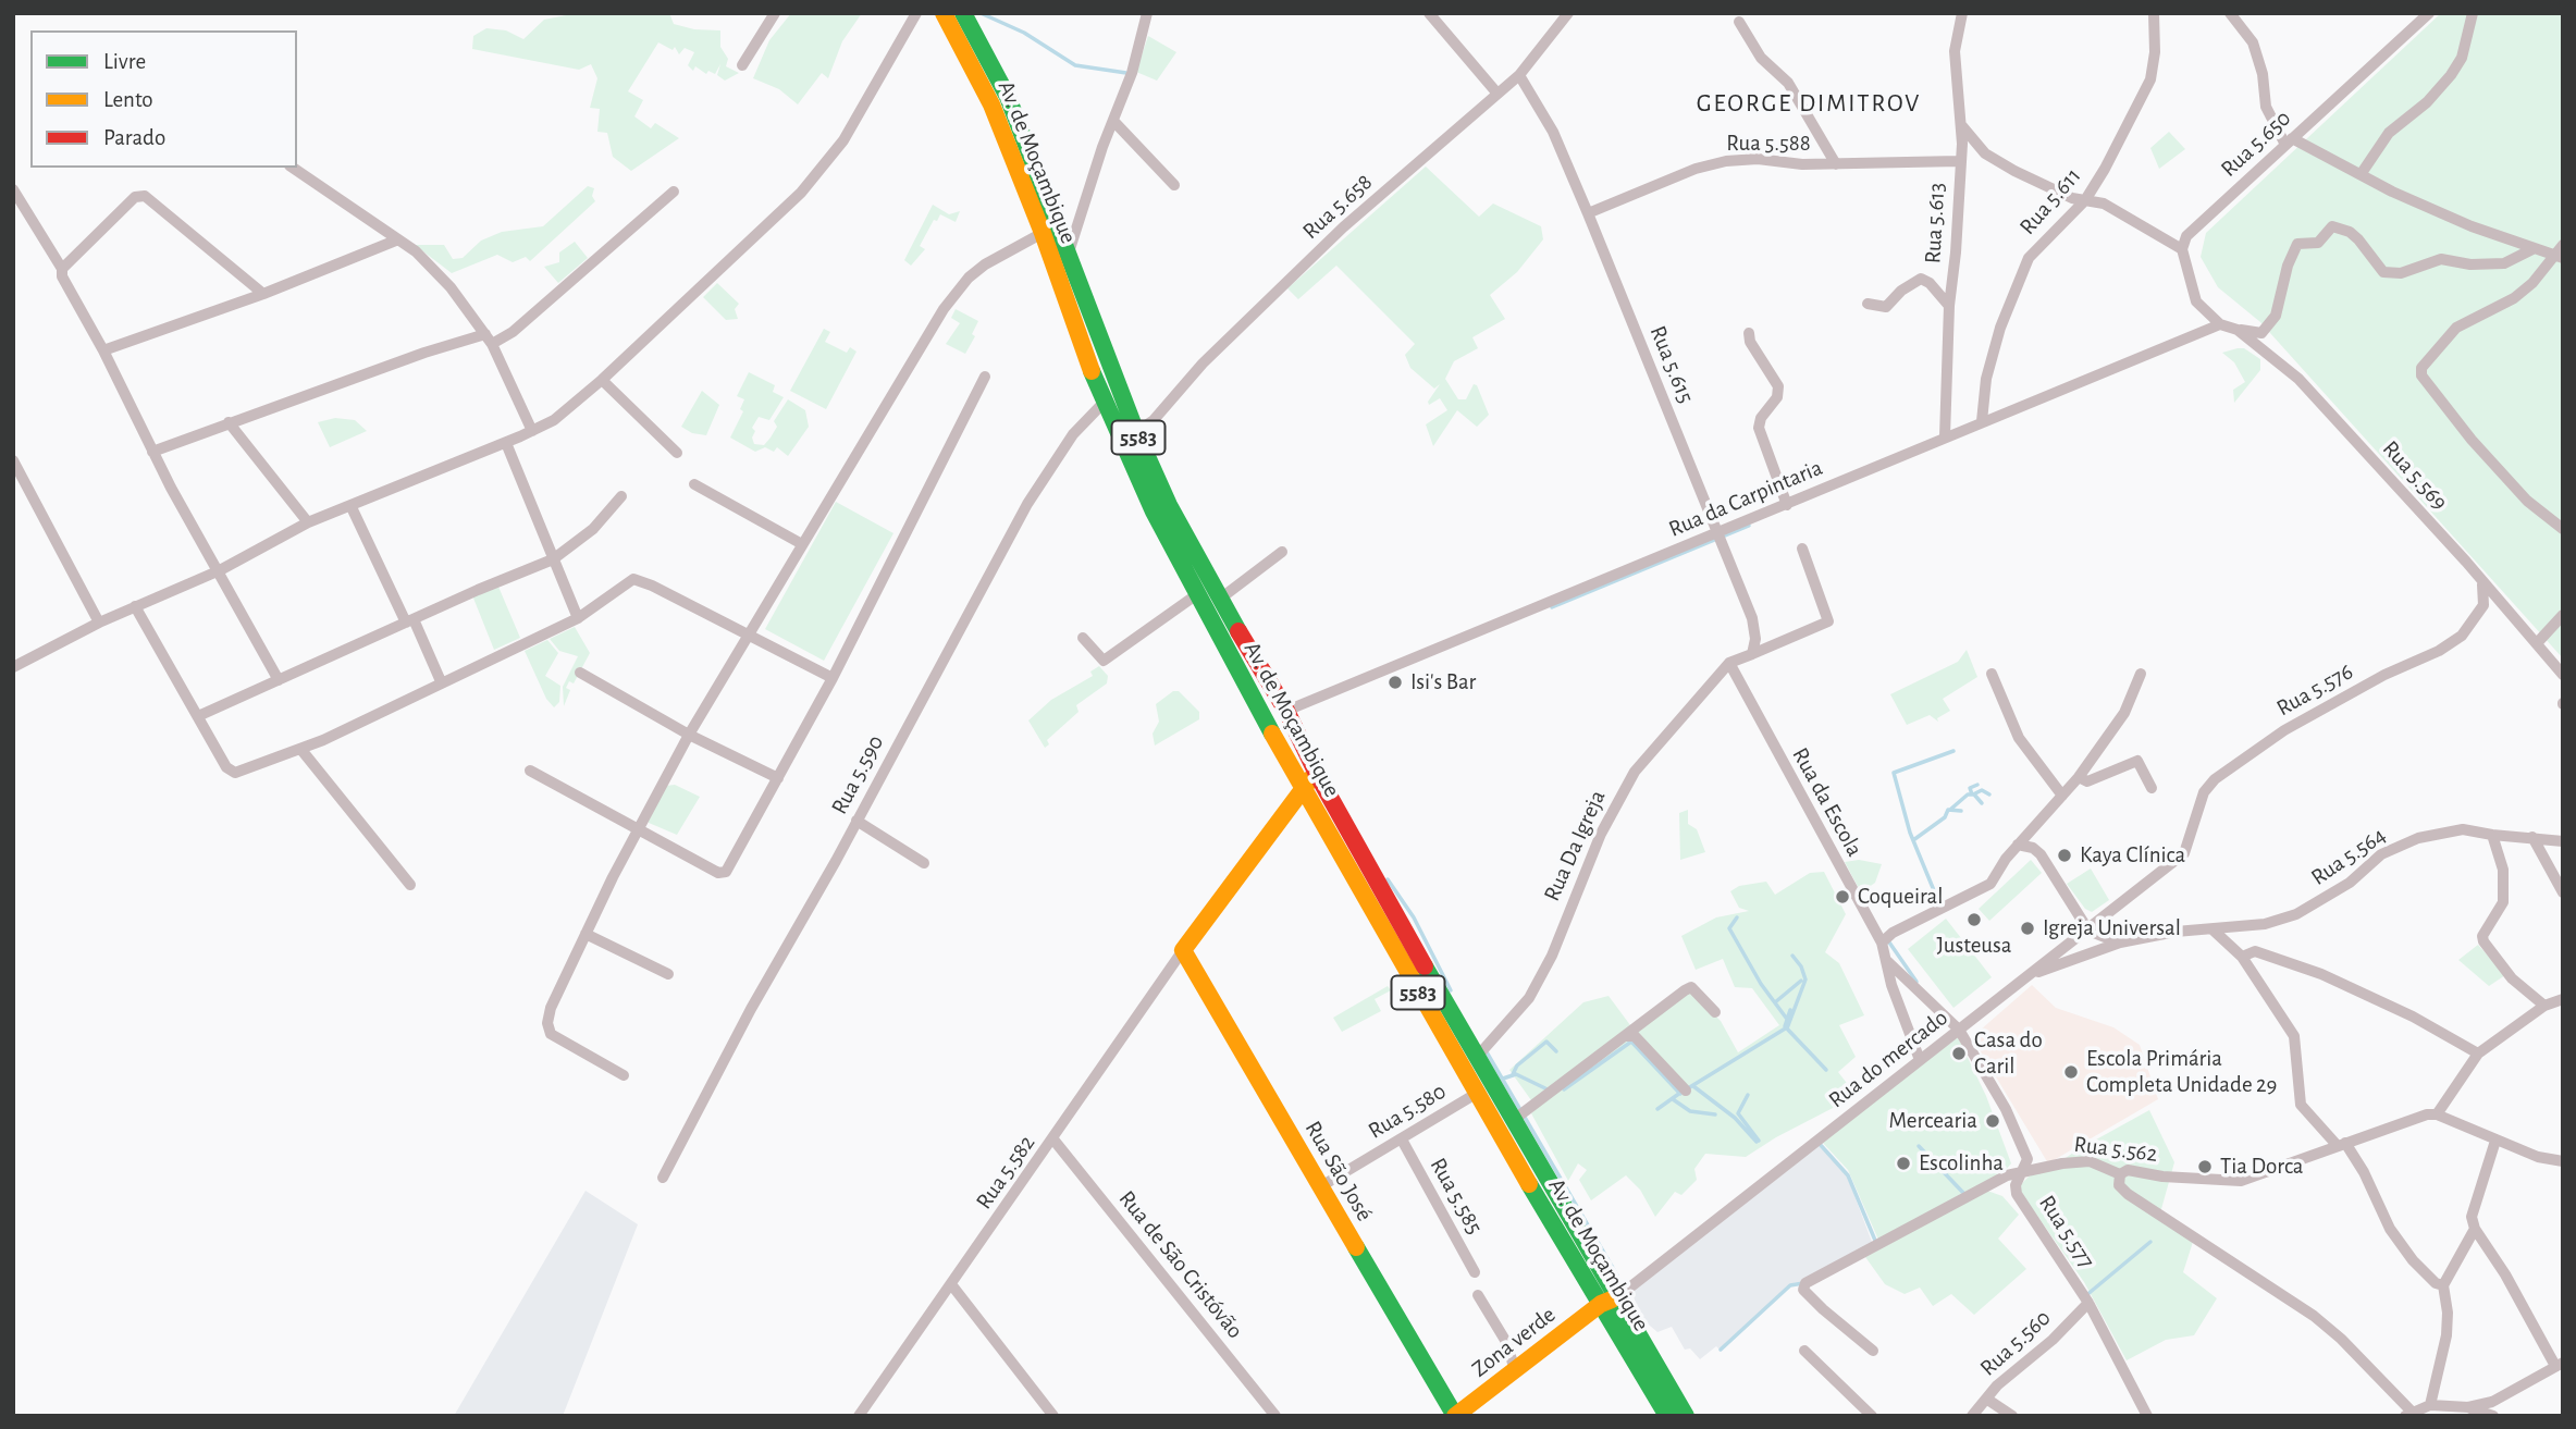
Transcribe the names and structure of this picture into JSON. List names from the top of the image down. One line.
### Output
{"streets":{"main road":["Av. de Moçambique","5583","Rua São José","Zona verde"],"street":["Rua 5.588","Rua 5.650","Rua 5.611","Rua 5.658","Rua 5.613","Rua 5.615","Rua 5.569","Rua da Carpintaria","Rua 5.576","Rua 5.590","Rua da Escola","Rua Da Igreja","Rua 5.564","Rua do mercado","Rua 5.580","Rua 5.562","Rua 5.582","Rua 5.585","Rua 5.577","Rua de São Cristóvão","Rua 5.560"]},"crossings":[["Rua 5.588","Rua 5.613"],["Rua 5.588","Rua 5.615"],["Av. de Moçambique","Rua 5.658"],["Av. de Moçambique","Rua da Carpintaria"],["Av. de Moçambique","Rua 5.590"],["Av. de Moçambique","Rua Da Igreja"],["Av. de Moçambique","Rua do mercado"],["Av. de Moçambique","Rua 5.580"],["Av. de Moçambique","Zona verde"],["Rua 5.611","Rua da Carpintaria"],["Rua 5.658","Rua 5.615"],["Rua 5.613","Rua da Carpintaria"],["Rua 5.615","Rua da Carpintaria"],["Rua 5.569","Rua da Carpintaria"],["Rua 5.569","Rua 5.576"],["Rua 5.576","Rua do mercado"],["Rua da Escola","Rua Da Igreja"],["Rua da Escola","Rua do mercado"],["Rua da Escola","Rua 5.577"],["Rua 5.564","Rua do mercado"],["Rua do mercado","Rua 5.577"],["Rua do mercado","Zona verde"],["Rua 5.580","Rua São José"],["Rua 5.580","Rua 5.585"],["Rua 5.562","Rua 5.577"],["Rua São José","Rua 5.582"],["Rua São José","Zona verde"],["Rua 5.582","Rua de São Cristóvão"],["Rua 5.577","Rua 5.560"]],"districts":["GEORGE DIMITROV"],"places":["Isi's Bar","Kaya Clínica","Coqueiral","Justeusa","Igreja Universal","Casa do Caril","Escola Primária Completa Unidade 29","Mercearia","Escolinha","Tia Dorca"],"legend":["Livre","Lento","Parado"]}
